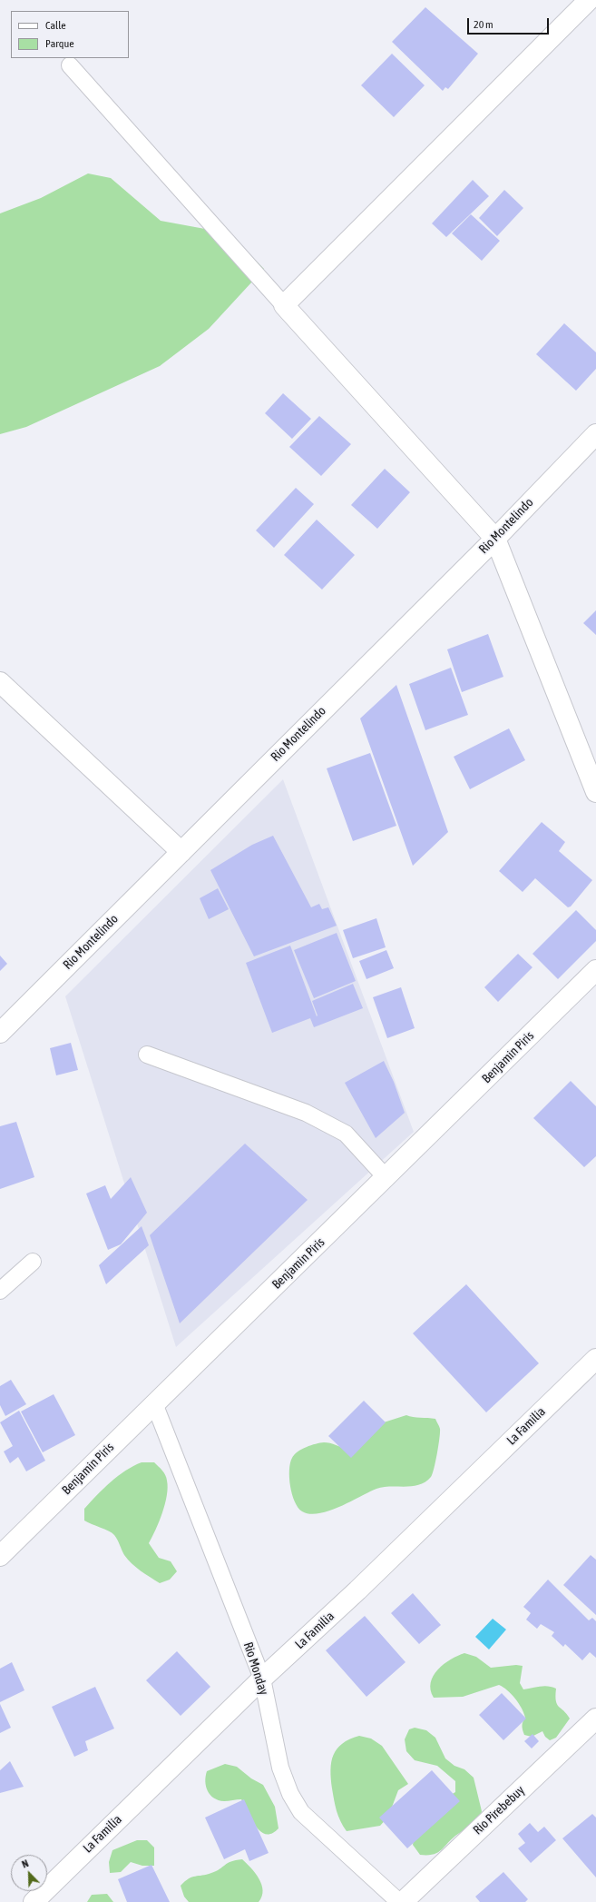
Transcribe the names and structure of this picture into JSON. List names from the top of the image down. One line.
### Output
{"streets":{"street":["Rio Montelindo","Benjamin Piris","La Familia","Rio Pirebebuy"],"lane":["Rio Monday"]},"crossings":[["Benjamin Piris","Rio Monday"],["La Familia","Rio Monday"]],"legend":["Calle","Parque"],"scale_bar":"20 m","north":"top left"}
